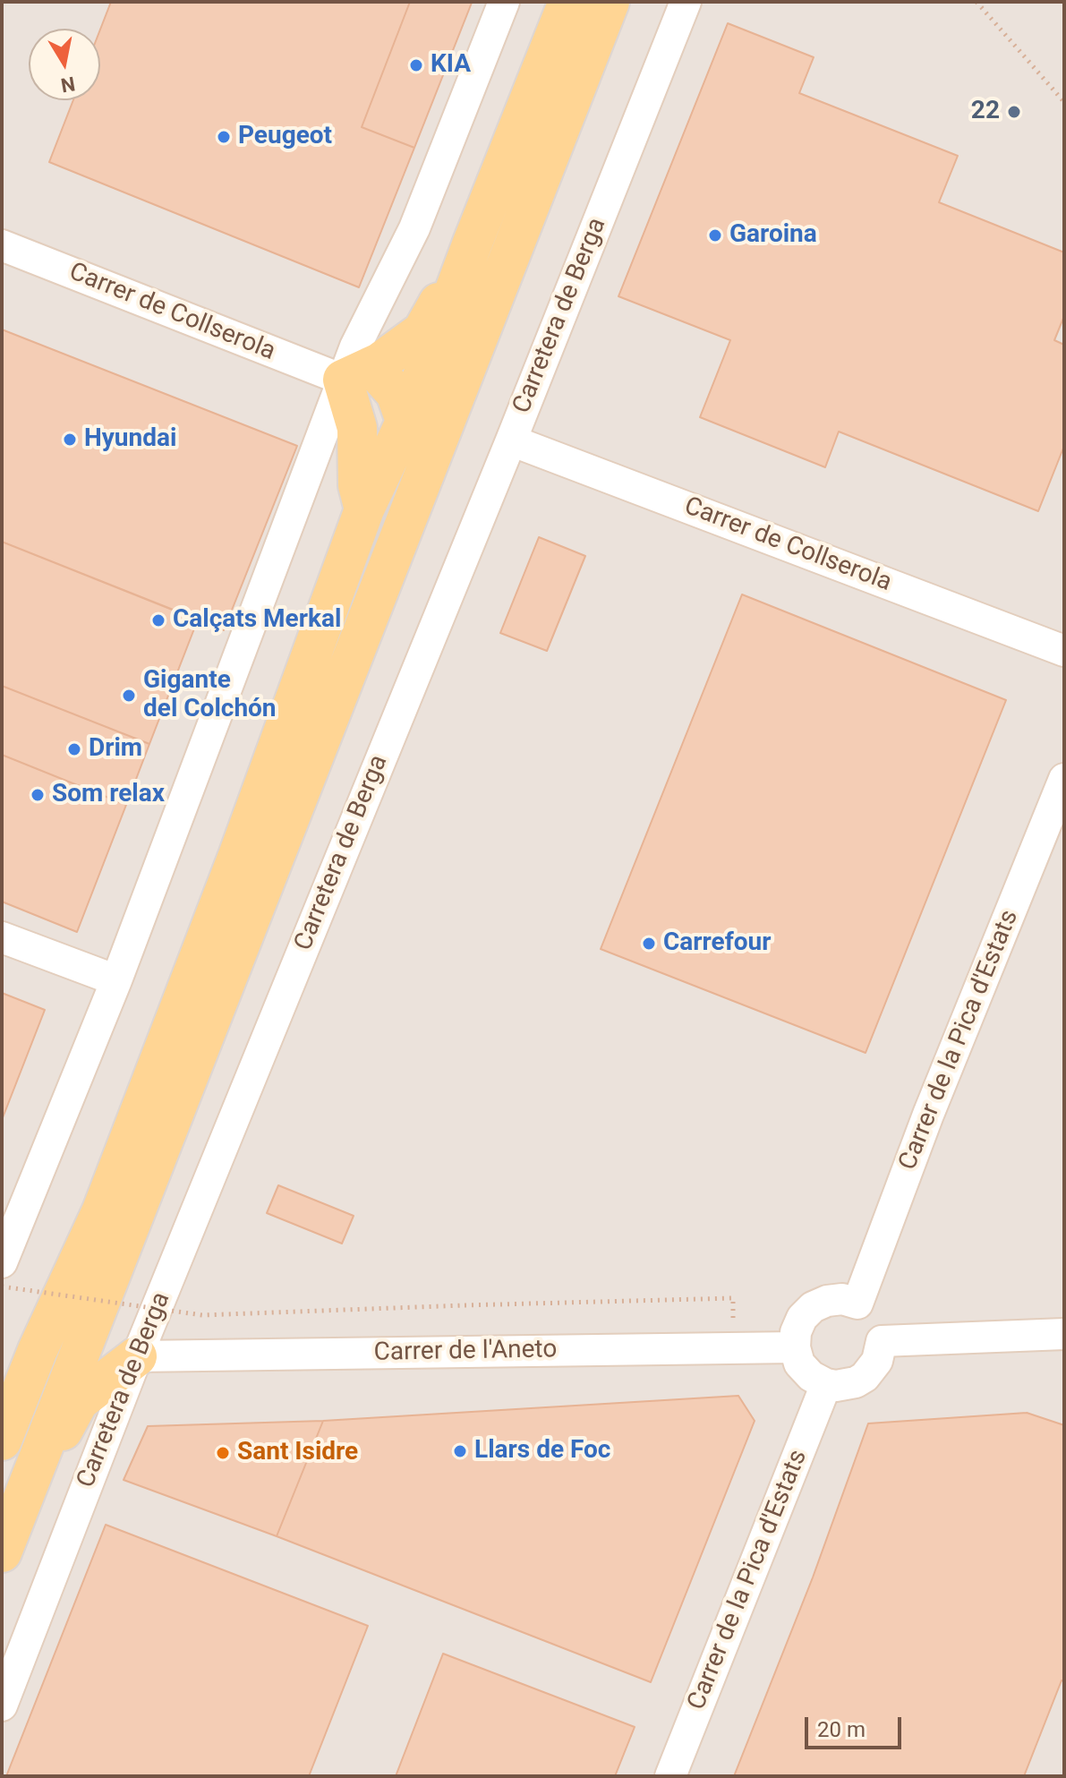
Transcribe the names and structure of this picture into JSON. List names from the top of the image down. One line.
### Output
{"streets":{"street":["Carrer de Collserola","Carretera de Berga","Carrer de la Pica d'Estats","Carrer de l'Aneto"]},"crossings":[["Carrer de Collserola","Carretera de Berga"],["Carretera de Berga","Carrer de l'Aneto"],["Carrer de la Pica d'Estats","Carrer de l'Aneto"]],"places":["KIA","22","Peugeot","Garoina","Hyundai","Calçats Merkal","Gigante del Colchón","Drim","Som relax","Carrefour","Llars de Foc","Sant Isidre"],"scale_bar":"20 m","north":"bottom"}
